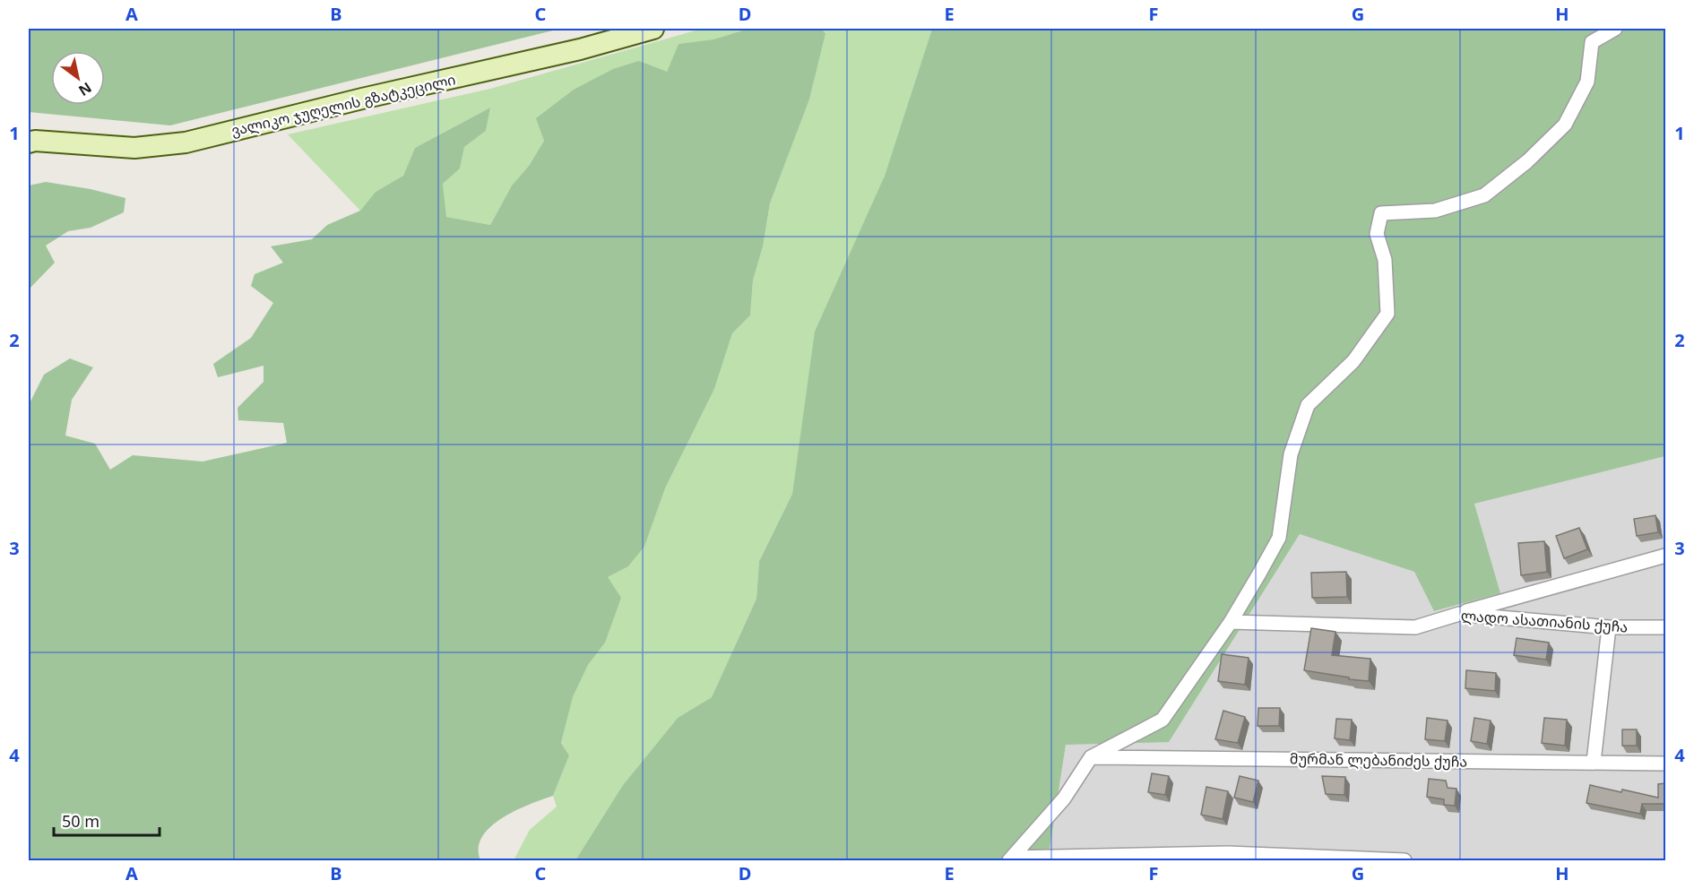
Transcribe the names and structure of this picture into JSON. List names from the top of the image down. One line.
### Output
{"streets":{"main road":["ვალიკო ჯუღელის გზატკეცილი"],"street":["ლადო ასათიანის ქუჩა","მურმან ლებანიძეს ქუჩა"]},"scale_bar":"50 m","north":"bottom right","grid":{"columns":["A","B","C","D","E","F","G","H"],"rows":["1","2","3","4"]}}
